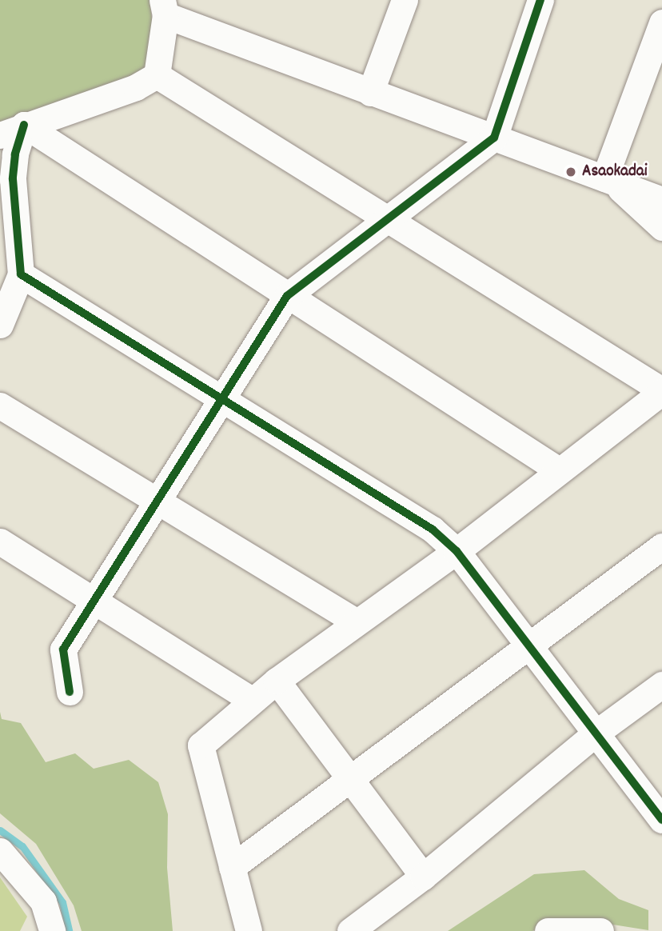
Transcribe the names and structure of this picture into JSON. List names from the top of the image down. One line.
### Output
{"places":["Asaokadai"]}
